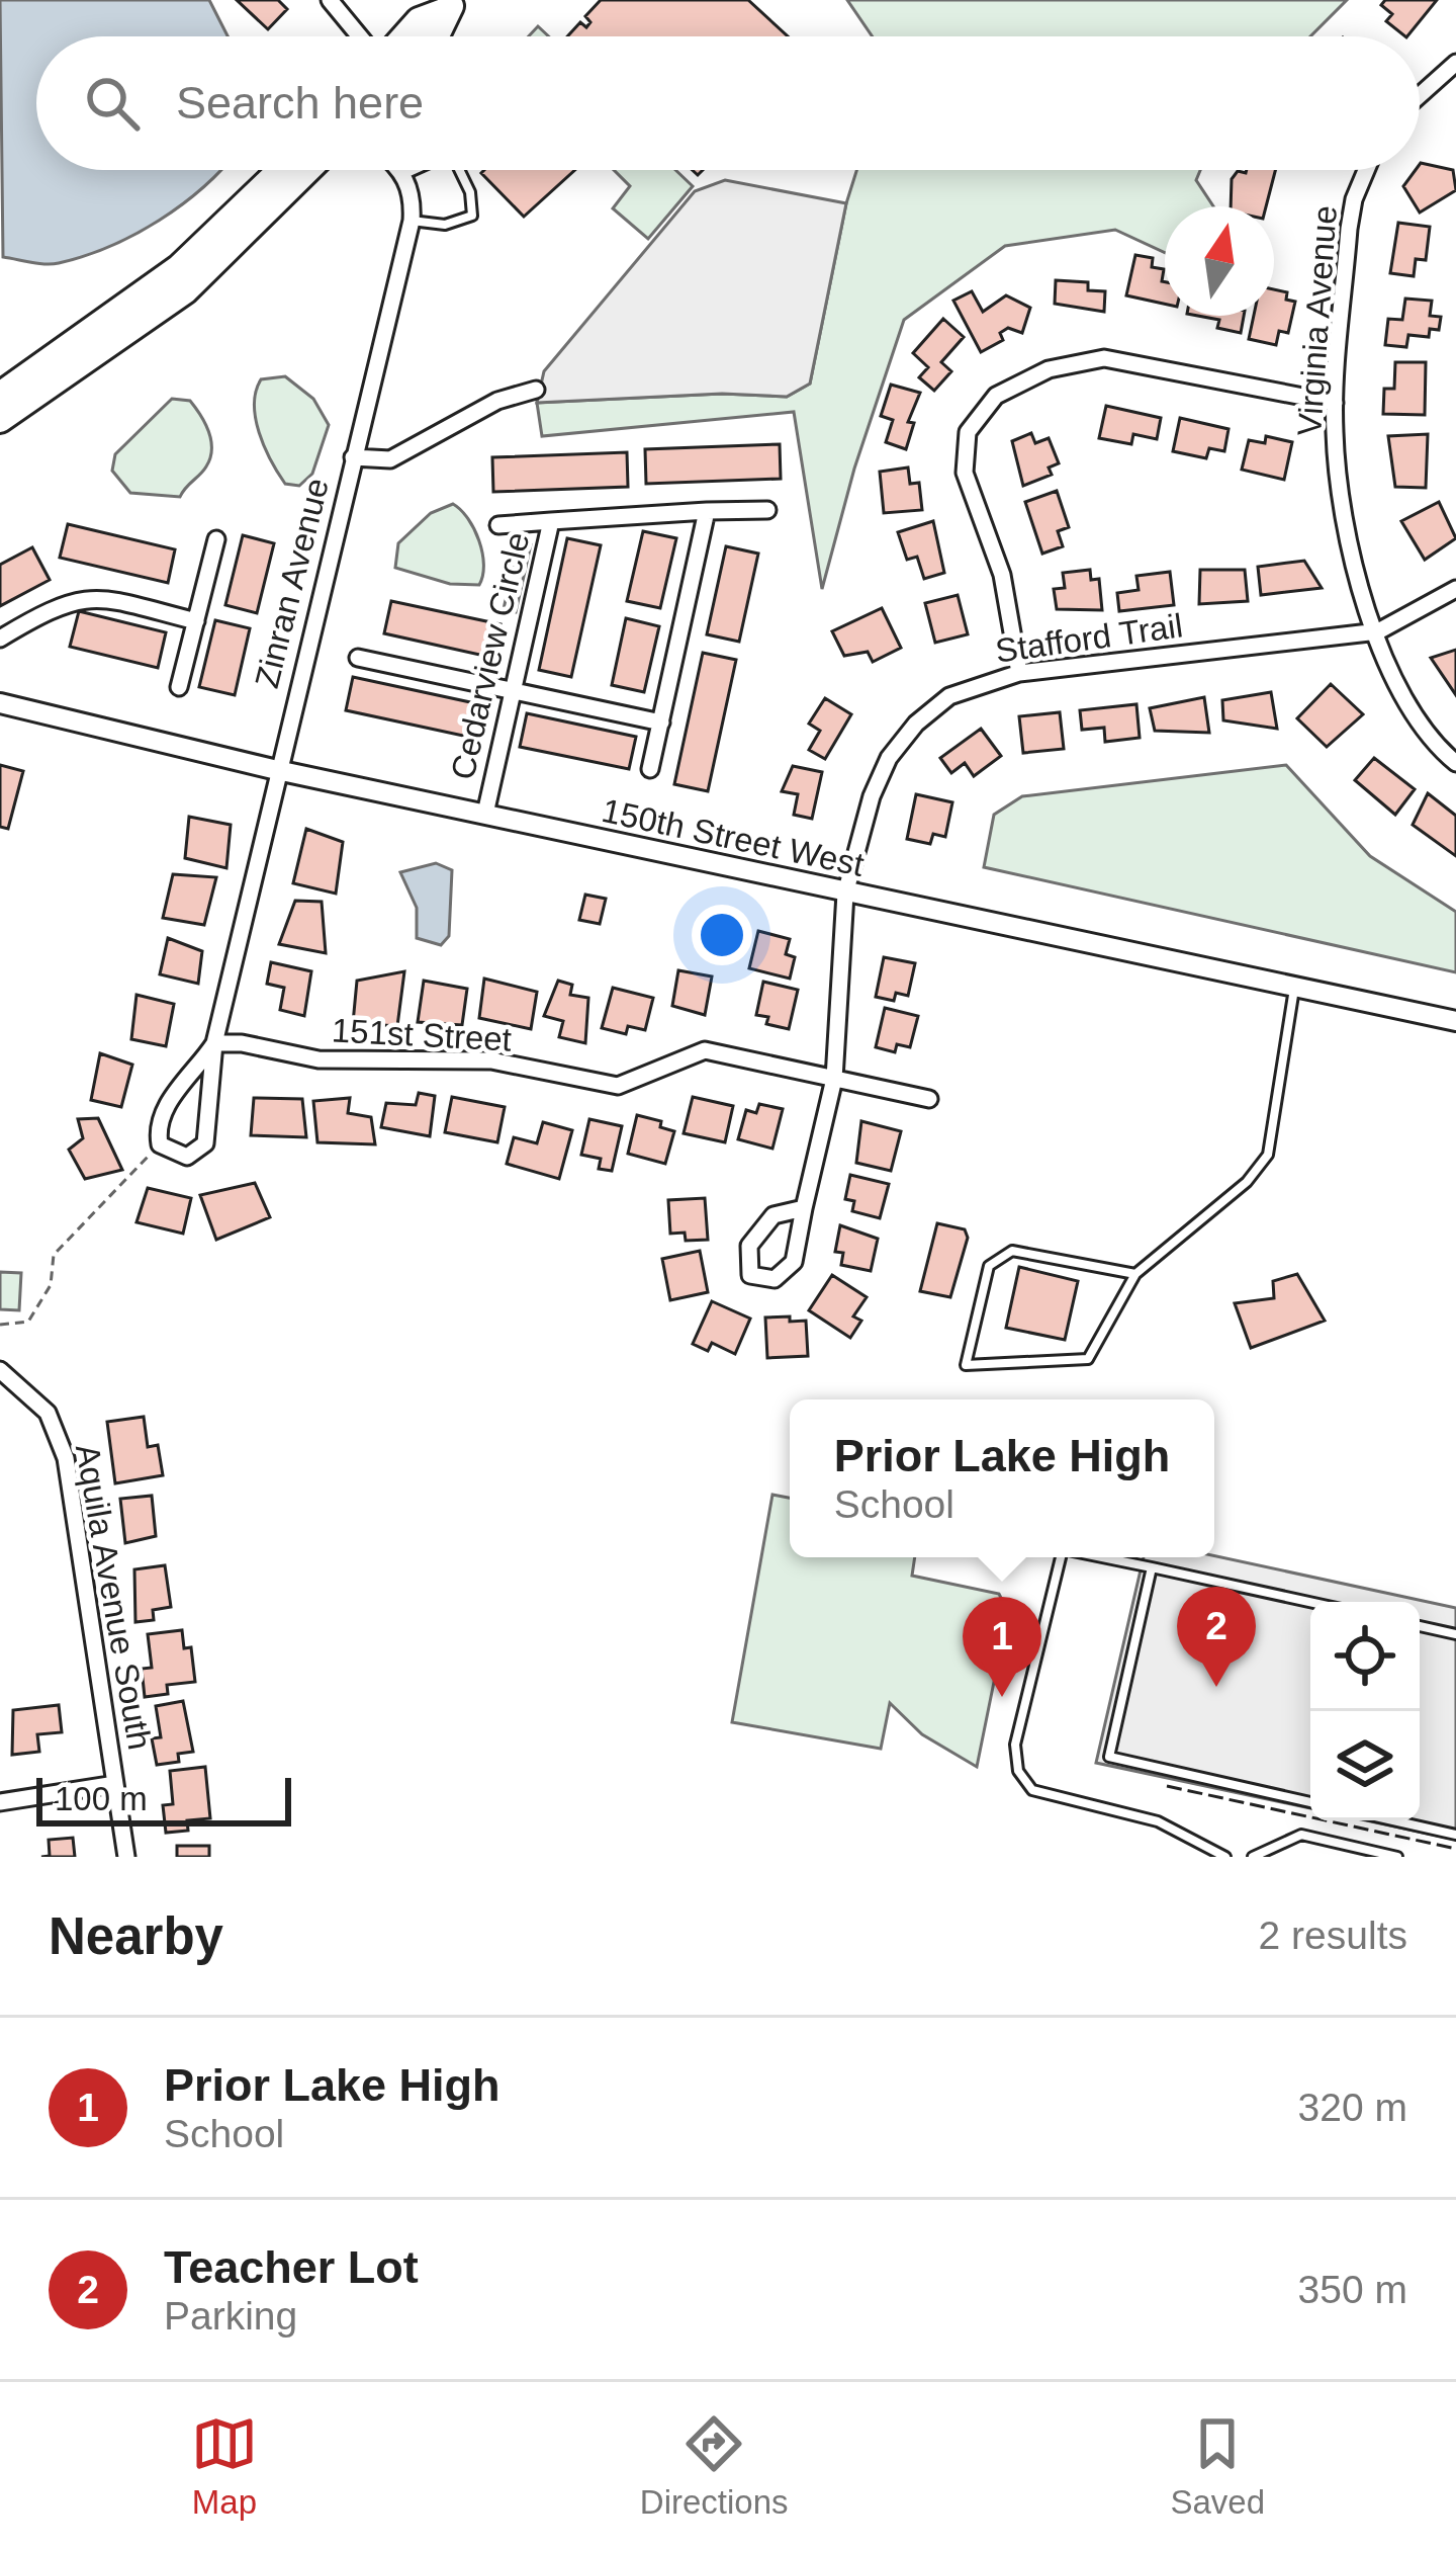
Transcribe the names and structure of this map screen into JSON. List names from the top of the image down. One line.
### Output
{"streets":{"street":["Virginia Avenue","Zinran Avenue","Stafford Trail","Cedarview Circle","150th Street West","151st Street","Aquila Avenue South"]},"crossings":[["Virginia Avenue","Stafford Trail"],["Zinran Avenue","150th Street West"],["Zinran Avenue","151st Street"],["Stafford Trail","150th Street West"],["Stafford Trail","151st Street"],["Cedarview Circle","150th Street West"]],"scale_bar":"100 m","north":"top","page":{"search":"Search here","popup":["Prior Lake High","School"],"pins":["2","1"],"scale":"100 m","heading":["Nearby","2 results"],"list":[{"mark":"1","name":"Prior Lake High","note":"School","value":"320 m"},{"mark":"2","name":"Teacher Lot","note":"Parking","value":"350 m"}],"nav":["Map","Directions","Saved"]}}
